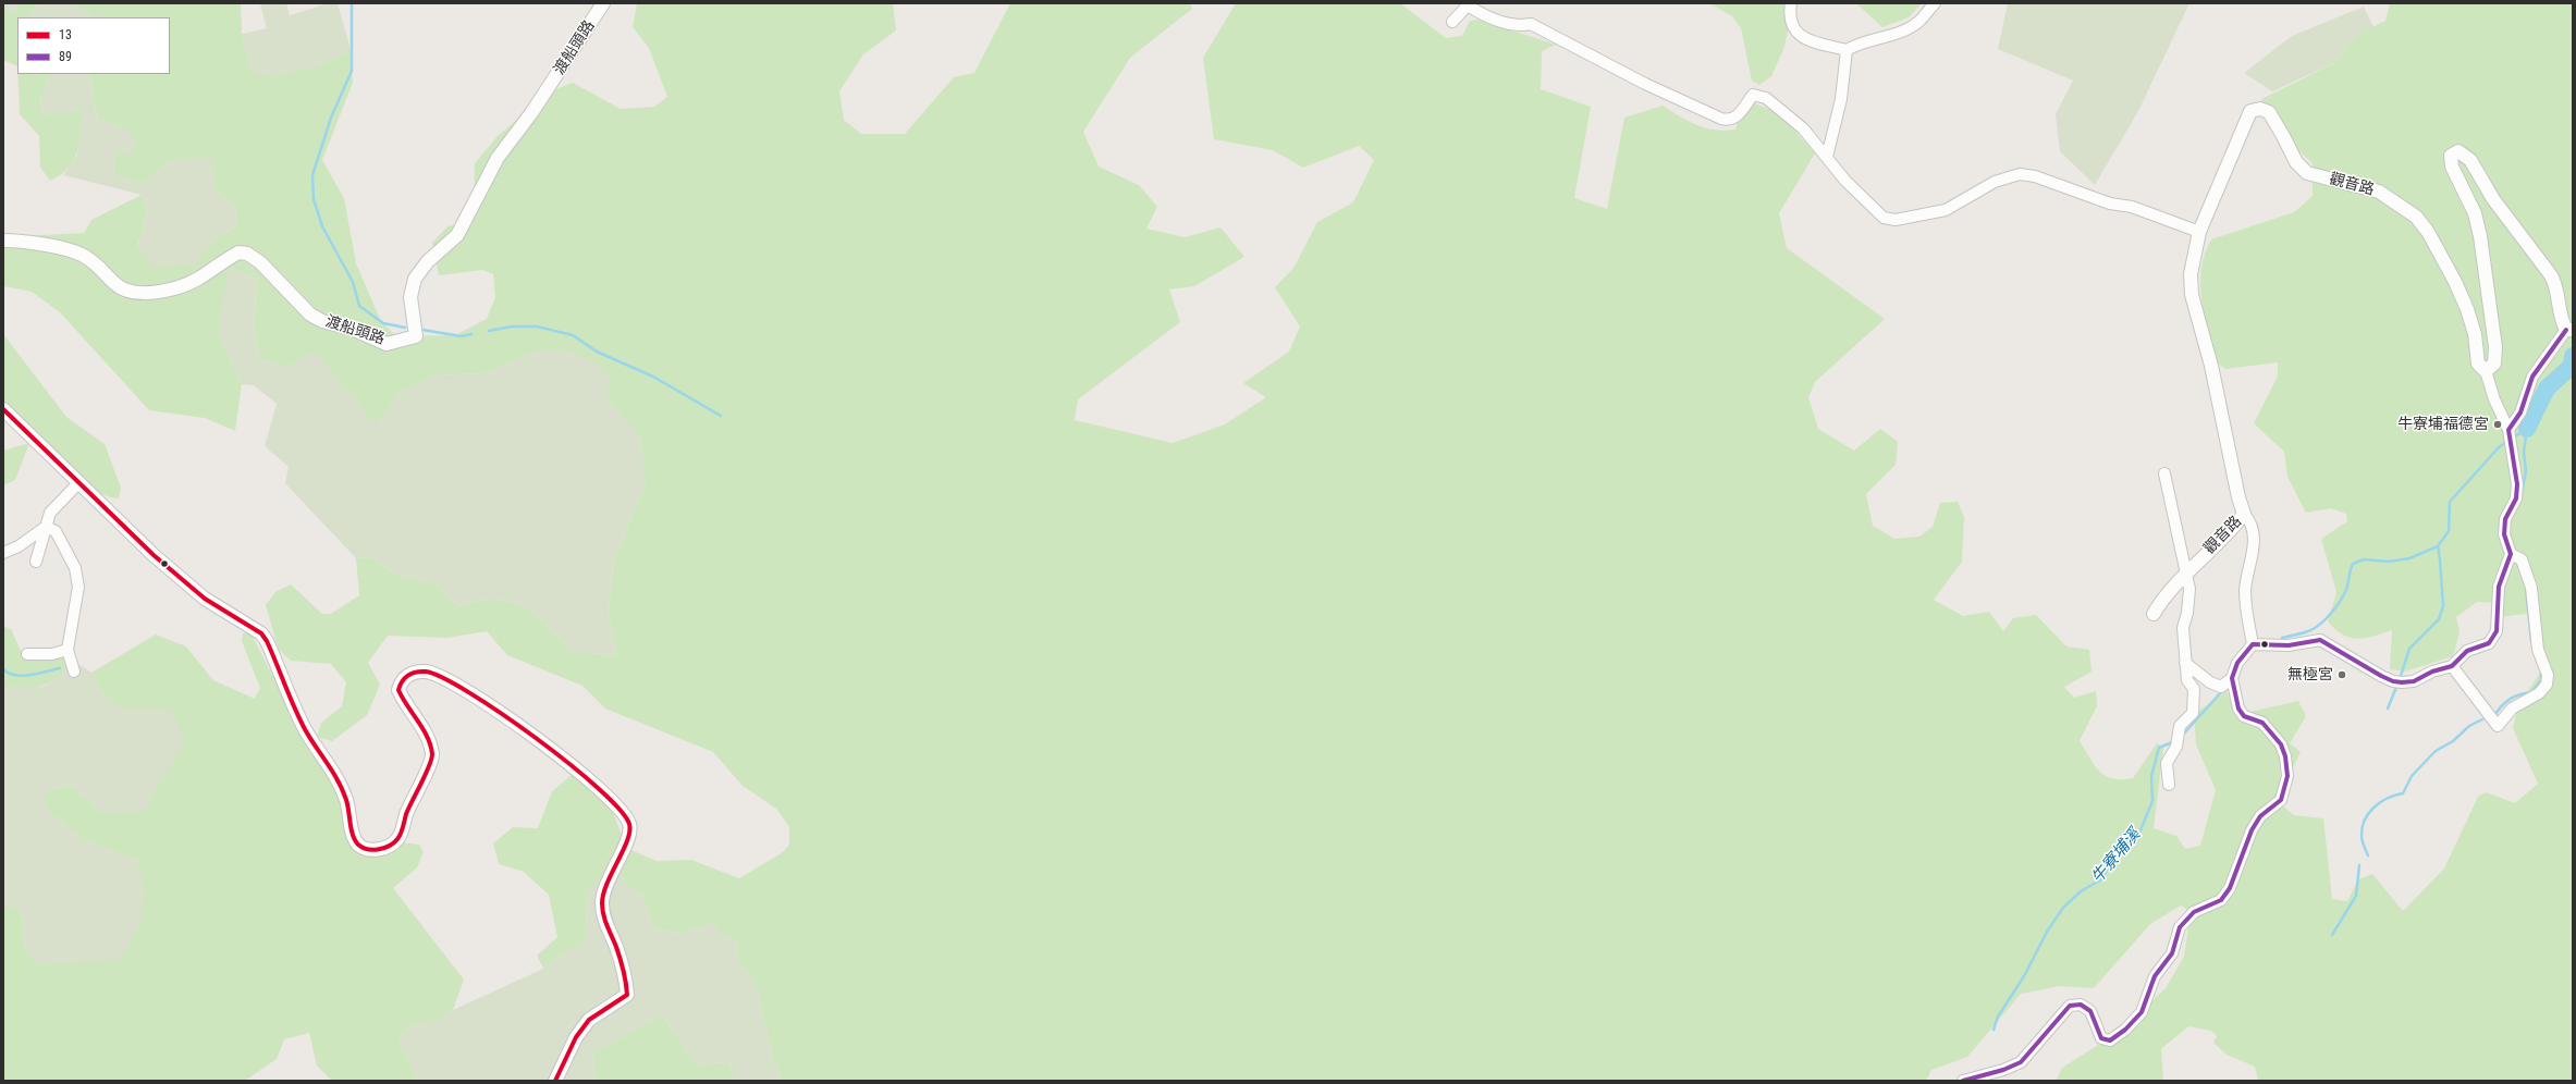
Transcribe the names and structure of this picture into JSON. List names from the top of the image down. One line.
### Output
{"streets":{"street":["渡船頭路","觀音路"]},"water":["牛寮埔溪"],"places":["牛寮埔福德宮","無極宮"],"lines":["transit line 89","transit line 13"],"legend":["13","89"]}
